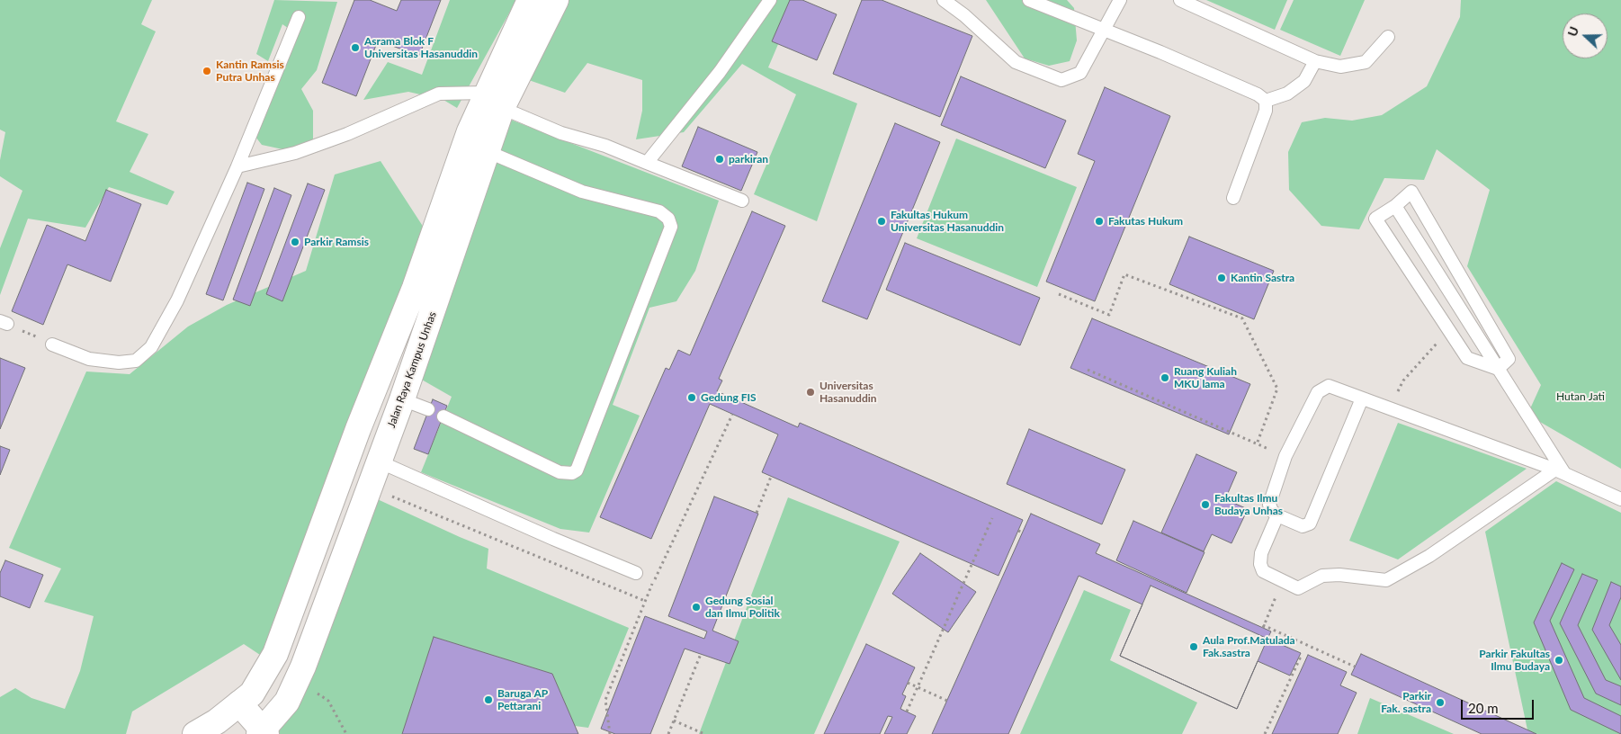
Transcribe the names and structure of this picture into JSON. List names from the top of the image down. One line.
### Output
{"streets":{"street":["Jalan Raya Kampus Unhas"]},"parks":["Hutan Jati"],"places":["Asrama Blok F Universitas Hasanuddin","Kantin Ramsis Putra Unhas","parkiran","Fakultas Hukum Universitas Hasanuddin","Fakutas Hukum","Parkir Ramsis","Kantin Sastra","Ruang Kuliah MKU lama","Universitas Hasanuddin","Gedung FIS","Fakultas Ilmu Budaya Unhas","Gedung Sosial dan Ilmu Politik","Aula Prof.Matulada Fak.sastra","Parkir Fakultas Ilmu Budaya","Baruga AP Pettarani","Parkir Fak. sastra"],"scale_bar":"20 m","north":"left"}
